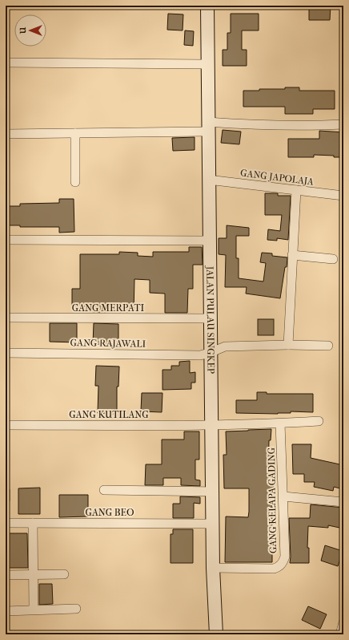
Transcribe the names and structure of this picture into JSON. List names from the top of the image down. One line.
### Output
{"streets":{"street":["GANG JAPOLAJA","GANG MERPATI","JALAN PULAU SINGKEP","GANG RAJAWALI","GANG KUTILANG","GANG KELAPA GADING","GANG BEO"]},"crossings":[["GANG JAPOLAJA","JALAN PULAU SINGKEP"],["GANG MERPATI","JALAN PULAU SINGKEP"],["JALAN PULAU SINGKEP","GANG RAJAWALI"],["JALAN PULAU SINGKEP","GANG KUTILANG"],["JALAN PULAU SINGKEP","GANG KELAPA GADING"],["JALAN PULAU SINGKEP","GANG BEO"],["GANG KUTILANG","GANG KELAPA GADING"]],"north":"left"}
